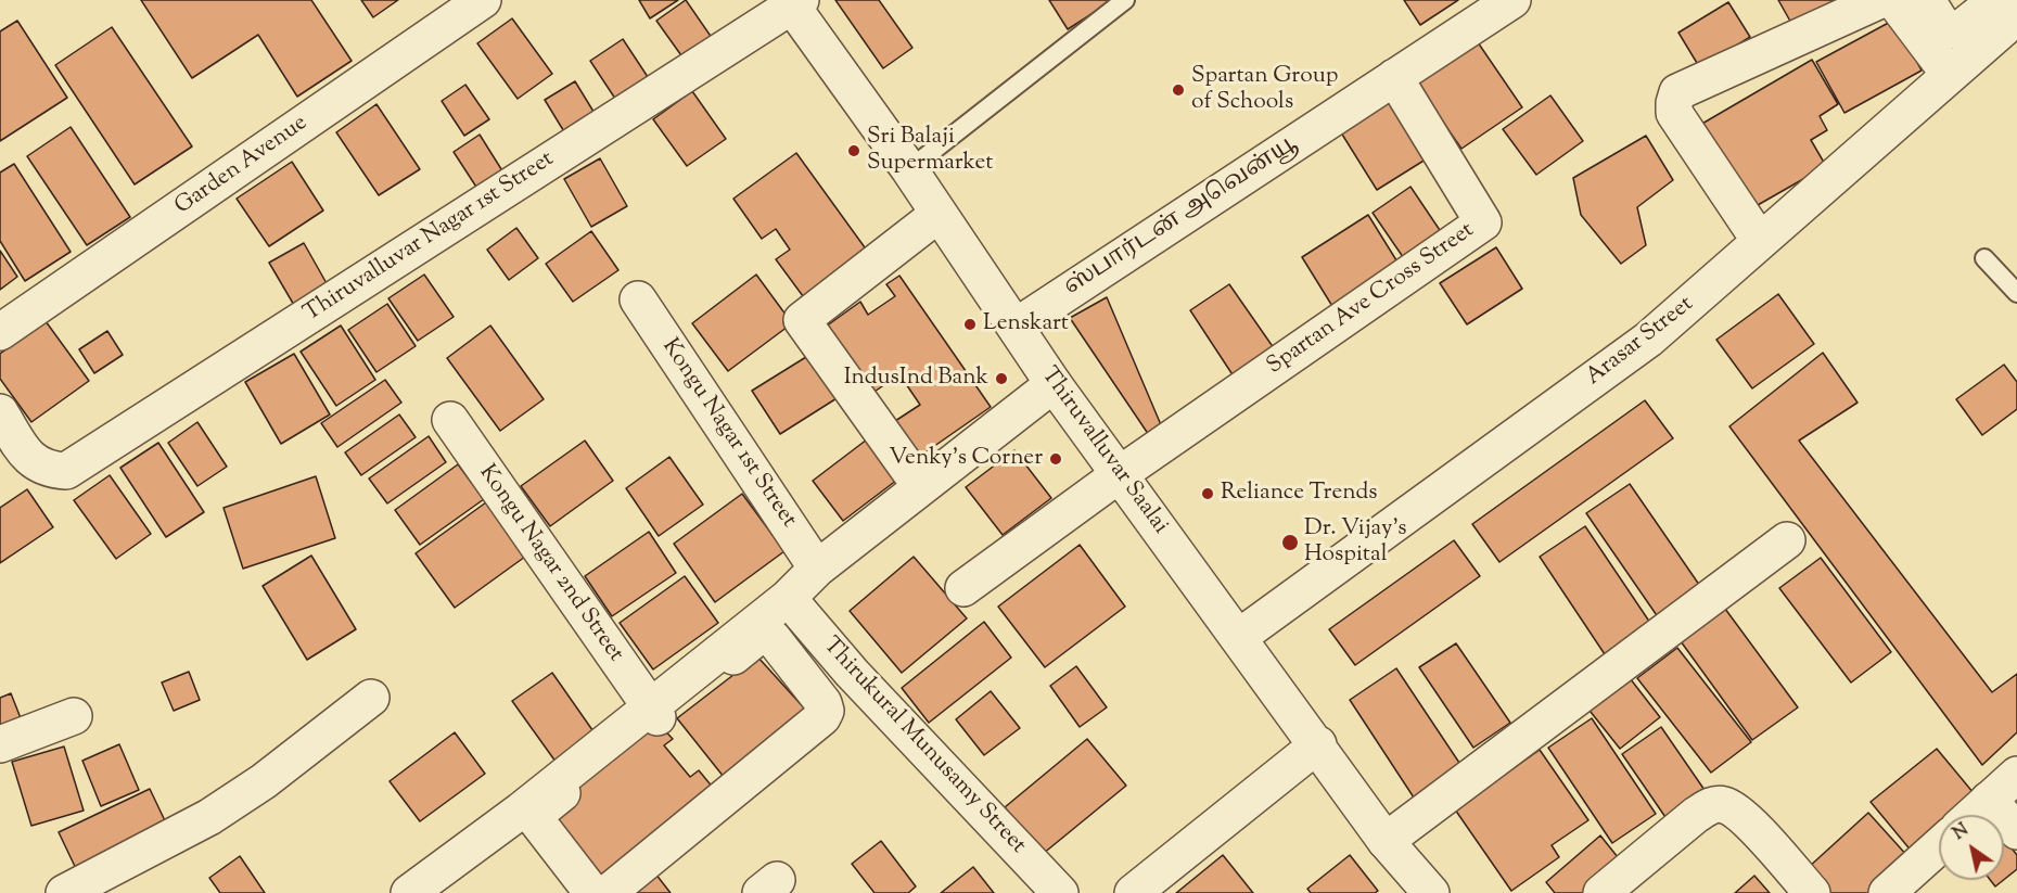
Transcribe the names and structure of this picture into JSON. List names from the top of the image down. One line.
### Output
{"streets":{"street":["Garden Avenue","ஸ்பார்டன் அவென்யூ","Thiruvalluvar Nagar 1st Street","Spartan Ave Cross Street","Arasar Street","Kongu Nagar 1st Street","Thiruvalluvar Saalai","Kongu Nagar 2nd Street","Thirukural Munusamy Street"]},"crossings":[["ஸ்பார்டன் அவென்யூ","Spartan Ave Cross Street"],["ஸ்பார்டன் அவென்யூ","Thiruvalluvar Saalai"],["Thiruvalluvar Nagar 1st Street","Thiruvalluvar Saalai"],["Spartan Ave Cross Street","Thiruvalluvar Saalai"],["Arasar Street","Thiruvalluvar Saalai"]],"places":["Spartan Group of Schools","Sri Balaji Supermarket","Lenskart","IndusInd Bank","Venky's Corner","Reliance Trends","Dr. Vijay's Hospital"],"north":"top left"}
